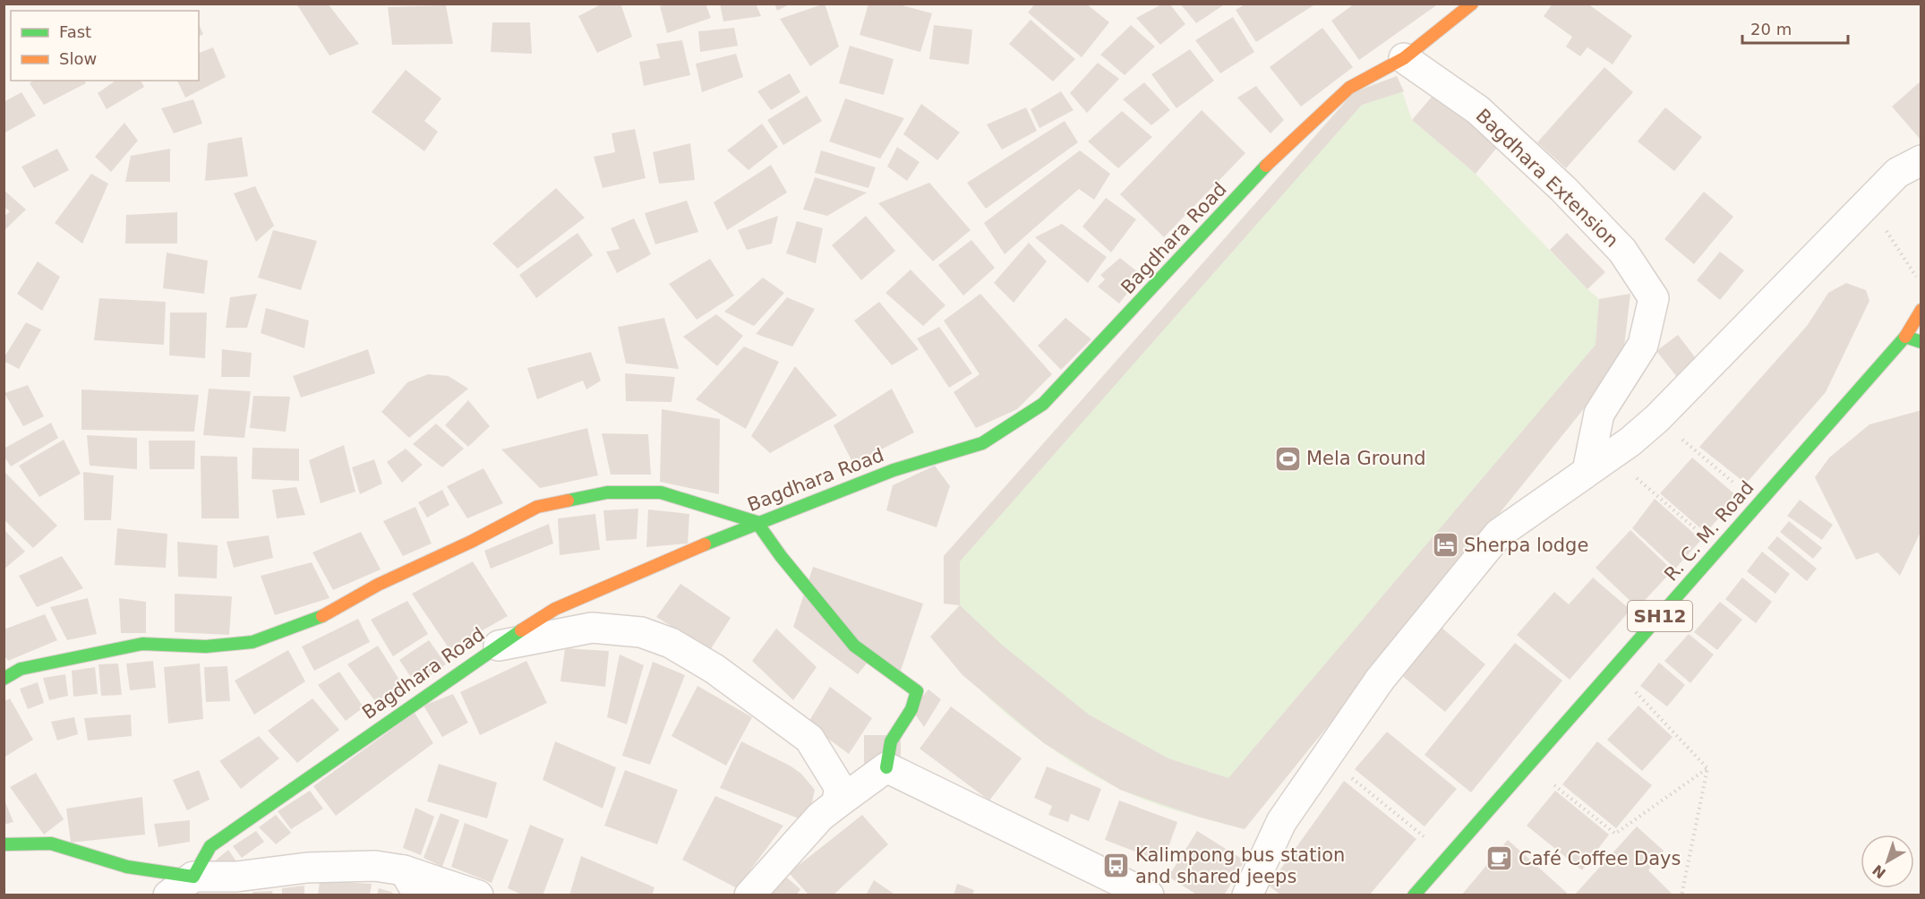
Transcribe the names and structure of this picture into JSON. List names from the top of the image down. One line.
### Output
{"streets":{"street":["Bagdhara Extension","Bagdhara Road","R. C. M. Road","SH12"]},"crossings":[["Bagdhara Extension","Bagdhara Road"]],"places":{"sports":["Mela Ground"],"hotel":["Sherpa lodge"],"cafe":["Café Coffee Days"],"bus stop":["Kalimpong bus station and shared jeeps"]},"legend":["Fast","Slow"],"scale_bar":"20 m","north":"bottom left"}
